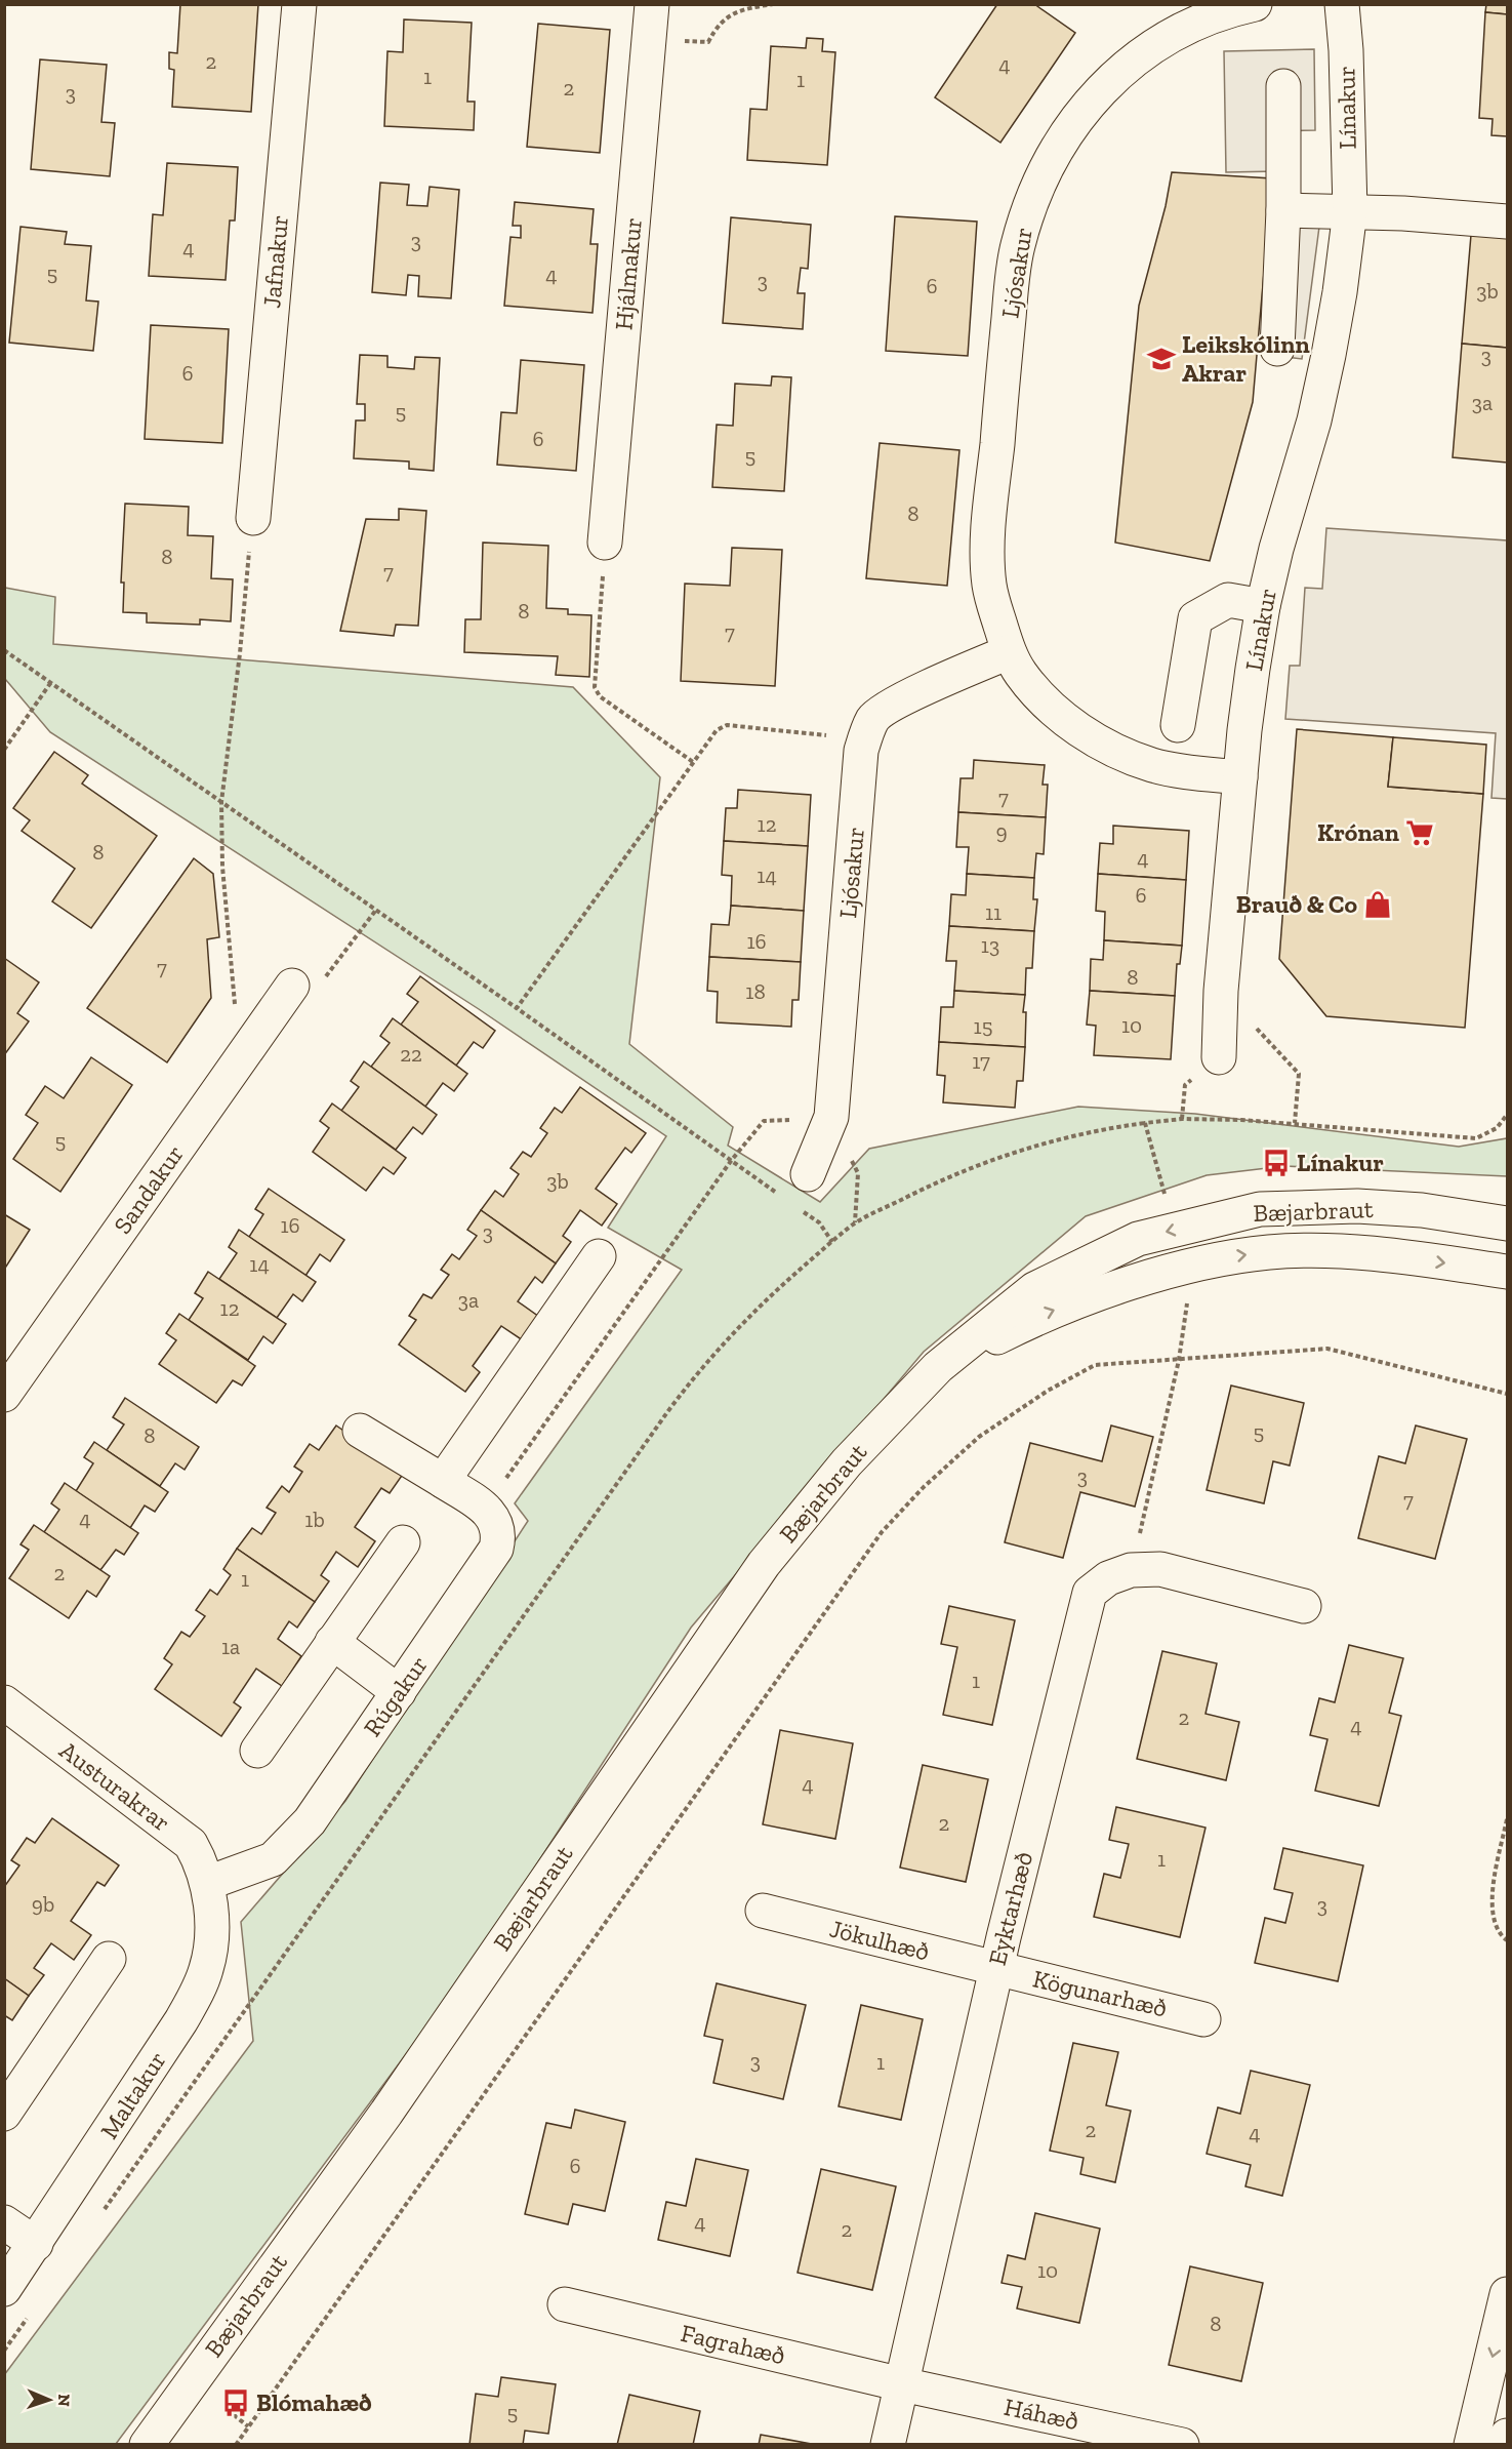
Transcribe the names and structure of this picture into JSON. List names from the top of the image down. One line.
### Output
{"streets":{"street":["Línakur","Jafnakur","Ljósakur","Hjálmakur","Sandakur","Bæjarbraut","Rúgakur","Austurakrar","Eyktarhæð","Jökulhæð","Kögunarhæð","Maltakur","Fagrahæð","Háhæð"]},"crossings":[["Línakur","Ljósakur"],["Rúgakur","Austurakrar"],["Rúgakur","Maltakur"],["Austurakrar","Maltakur"],["Eyktarhæð","Jökulhæð"],["Eyktarhæð","Kögunarhæð"],["Eyktarhæð","Fagrahæð"],["Eyktarhæð","Háhæð"],["Jökulhæð","Kögunarhæð"],["Fagrahæð","Háhæð"]],"places":{"school or university":["Leikskólinn Akrar"],"supermarket":["Krónan"],"shop":["Brauð & Co"],"bus stop":["Línakur","Blómahæð"]},"house_numbers":["2","4","1","1","2","3","3","4","5","4","3","6","3b","3","6","3a","5","6","5","8","8","7","8","7","7","12","9","8","4","14","6","11","16","13","7","8","18","10","15","22","17","5","3b","16","3","14","3a","12","5","8","3","7","4","1b","2","1","1a","1","2","4","4","2","1","9b","3","3","1","2","4","6","4","2","10","8","5"],"north":"right"}
